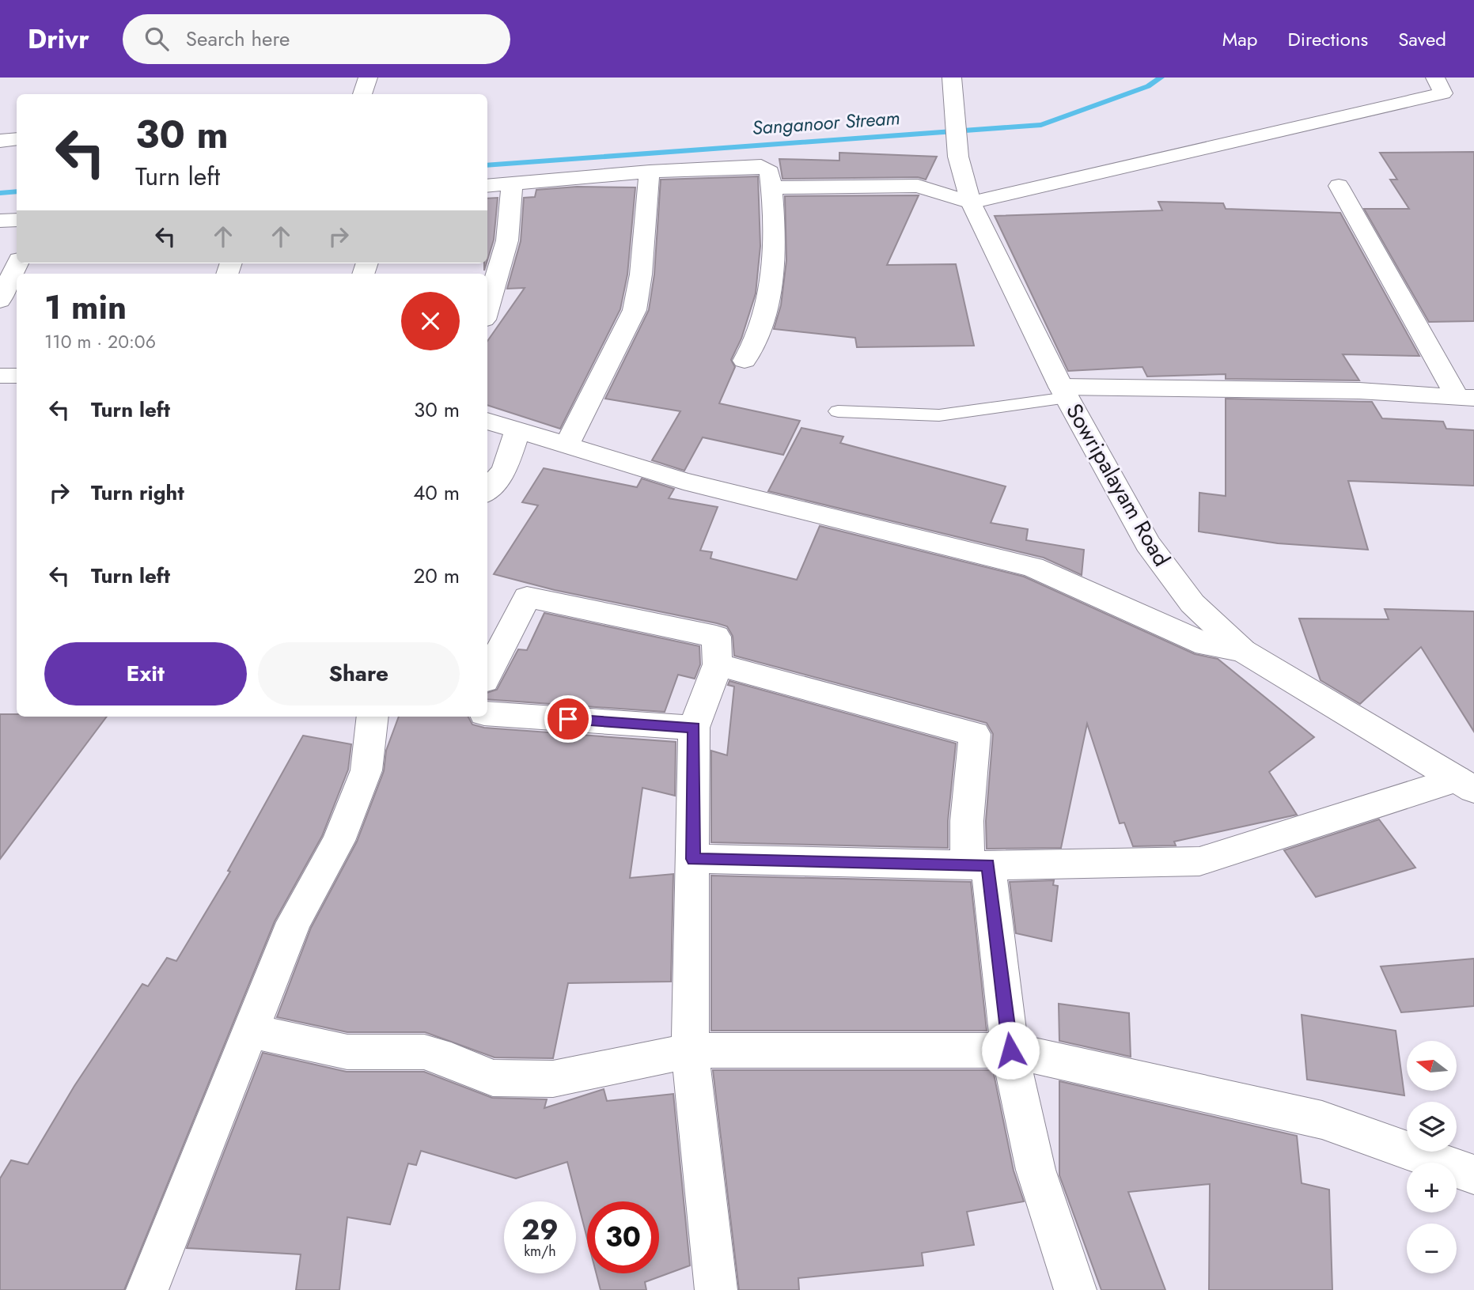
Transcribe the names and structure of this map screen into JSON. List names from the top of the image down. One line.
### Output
{"streets":{"street":["Sowripalayam Road"]},"water":["Sanganoor Stream"],"north":"left","page":{"header":"Drivr","search":"Search here","nav":["Map","Directions","Saved"],"turn":["30 m","Turn left"],"heading":["1 min","110 m · 20:06"],"list":[{"name":"Turn left","value":"30 m"},{"name":"Turn right","value":"40 m"},{"name":"Turn left","value":"20 m"}],"buttons":["Exit","Share"],"map_buttons":["+","−"],"speed":"29 km/h","limit":"30"}}
